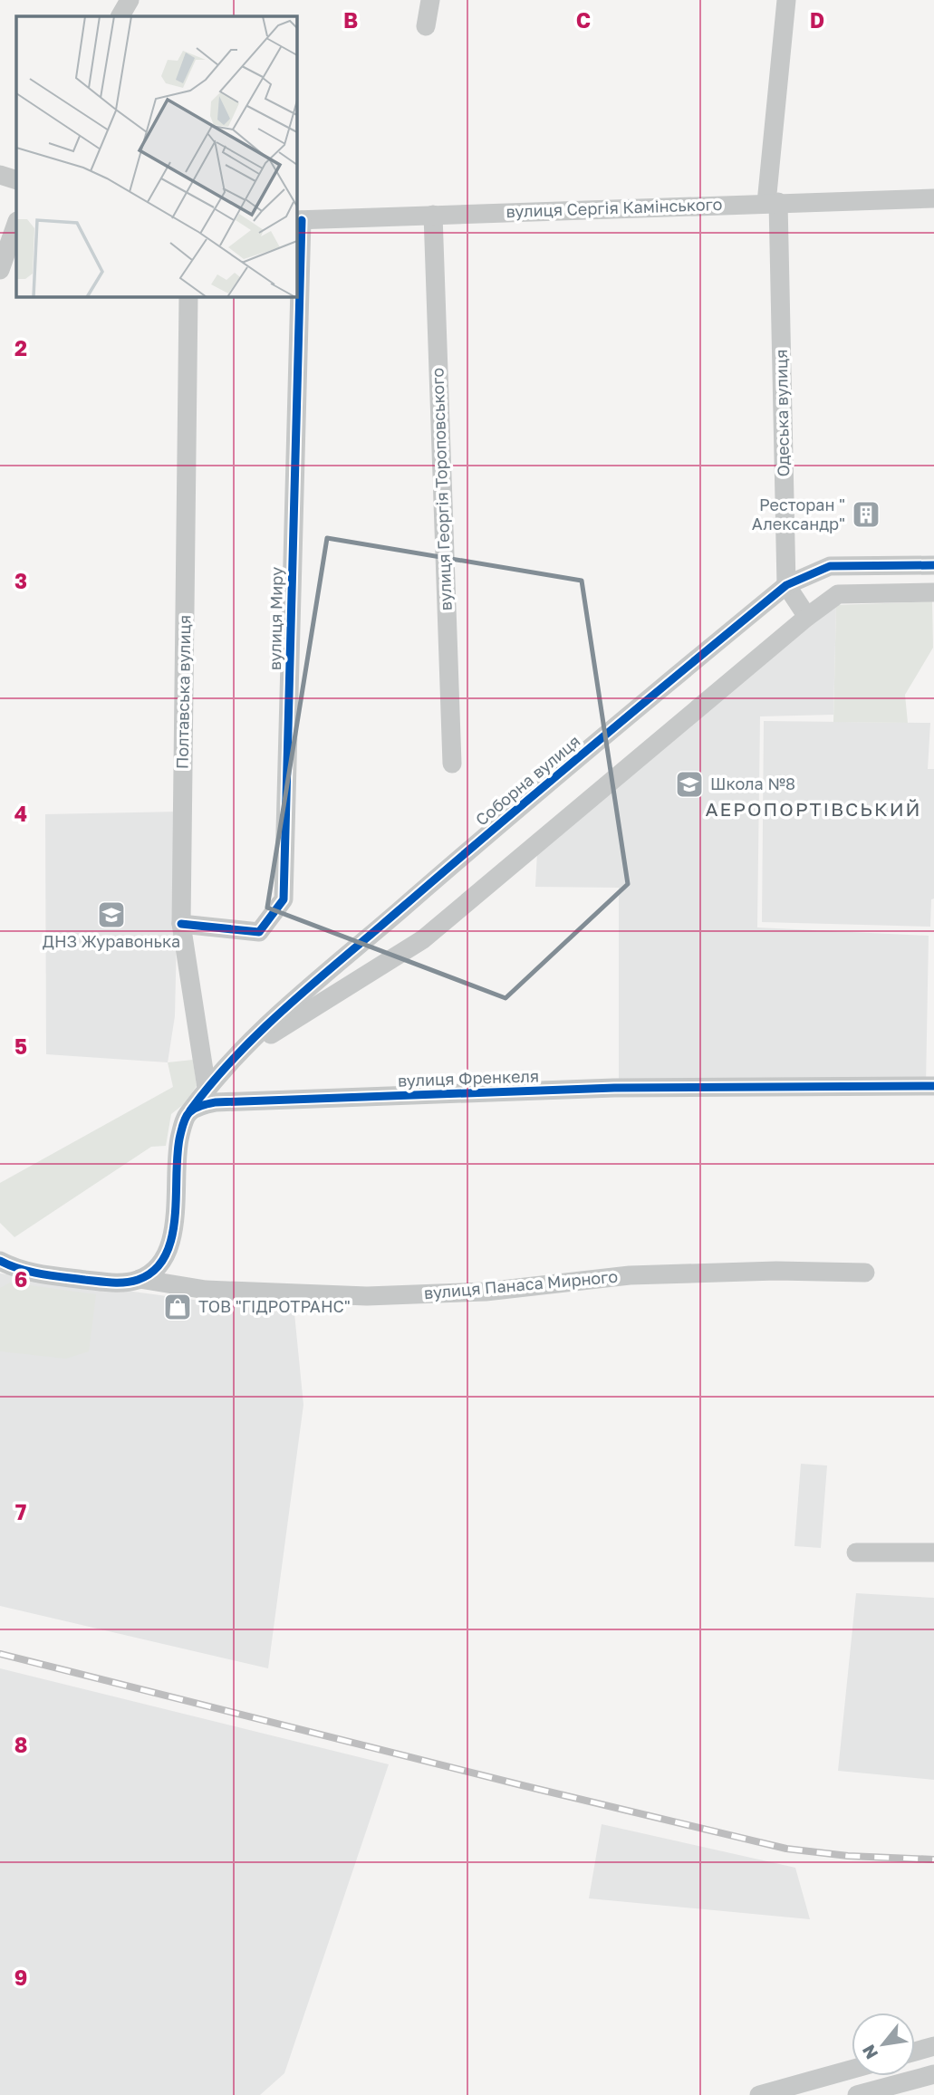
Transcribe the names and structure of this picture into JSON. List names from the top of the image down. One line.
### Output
{"streets":{"street":["вулиця Сергія Камінського","Одеська вулиця","вулиця Георгія Тороповського","вулиця Миру","Полтавська вулиця","Соборна вулиця","вулиця Френкеля","вулиця Панаса Мирного"]},"crossings":[["вулиця Сергія Камінського","Одеська вулиця"],["вулиця Сергія Камінського","вулиця Георгія Тороповського"],["вулиця Сергія Камінського","вулиця Миру"],["Одеська вулиця","Соборна вулиця"],["вулиця Миру","Полтавська вулиця"],["Полтавська вулиця","Соборна вулиця"],["Соборна вулиця","вулиця Френкеля"]],"districts":["АЕРОПОРТІВСЬКИЙ"],"places":{"building":["Ресторан \" Александр\""],"school or university":["Школа №8","ДНЗ Журавонька"],"shop":["ТОВ \"ГІДРОТРАНС\""]},"north":"bottom left","grid":{"columns":["B","C","D"],"rows":["2","3","4","5","6","7","8","9"]}}
